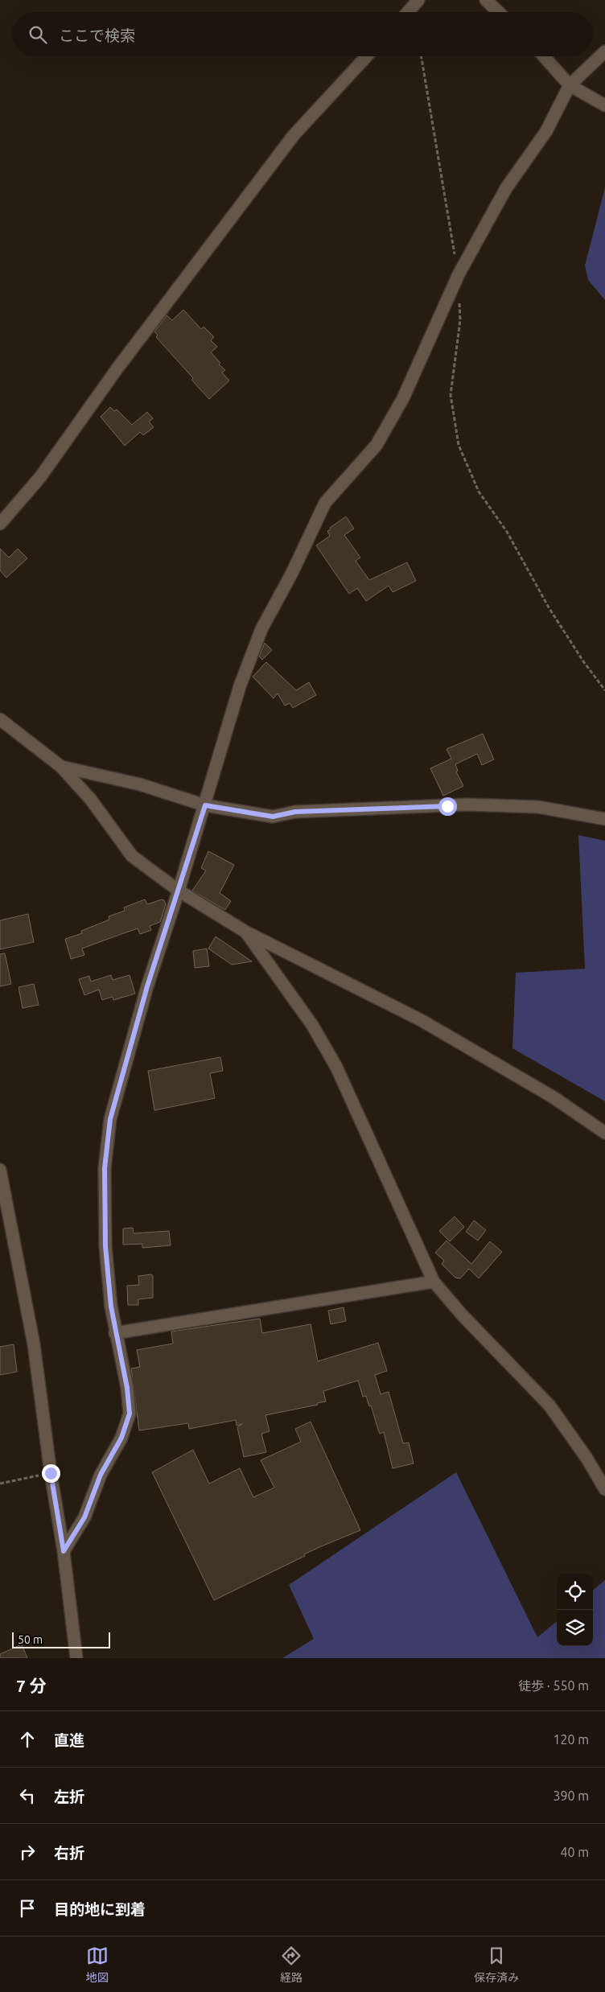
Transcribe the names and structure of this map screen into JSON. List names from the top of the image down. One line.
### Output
{"scale_bar":"50 m","page":{"search":"ここで検索","scale":"50 m","heading":["7 分","徒歩 · 550 m"],"list":[["直進","120 m"],["左折","390 m"],["右折","40 m"],"目的地に到着"],"nav":["地図","経路","保存済み"]}}
